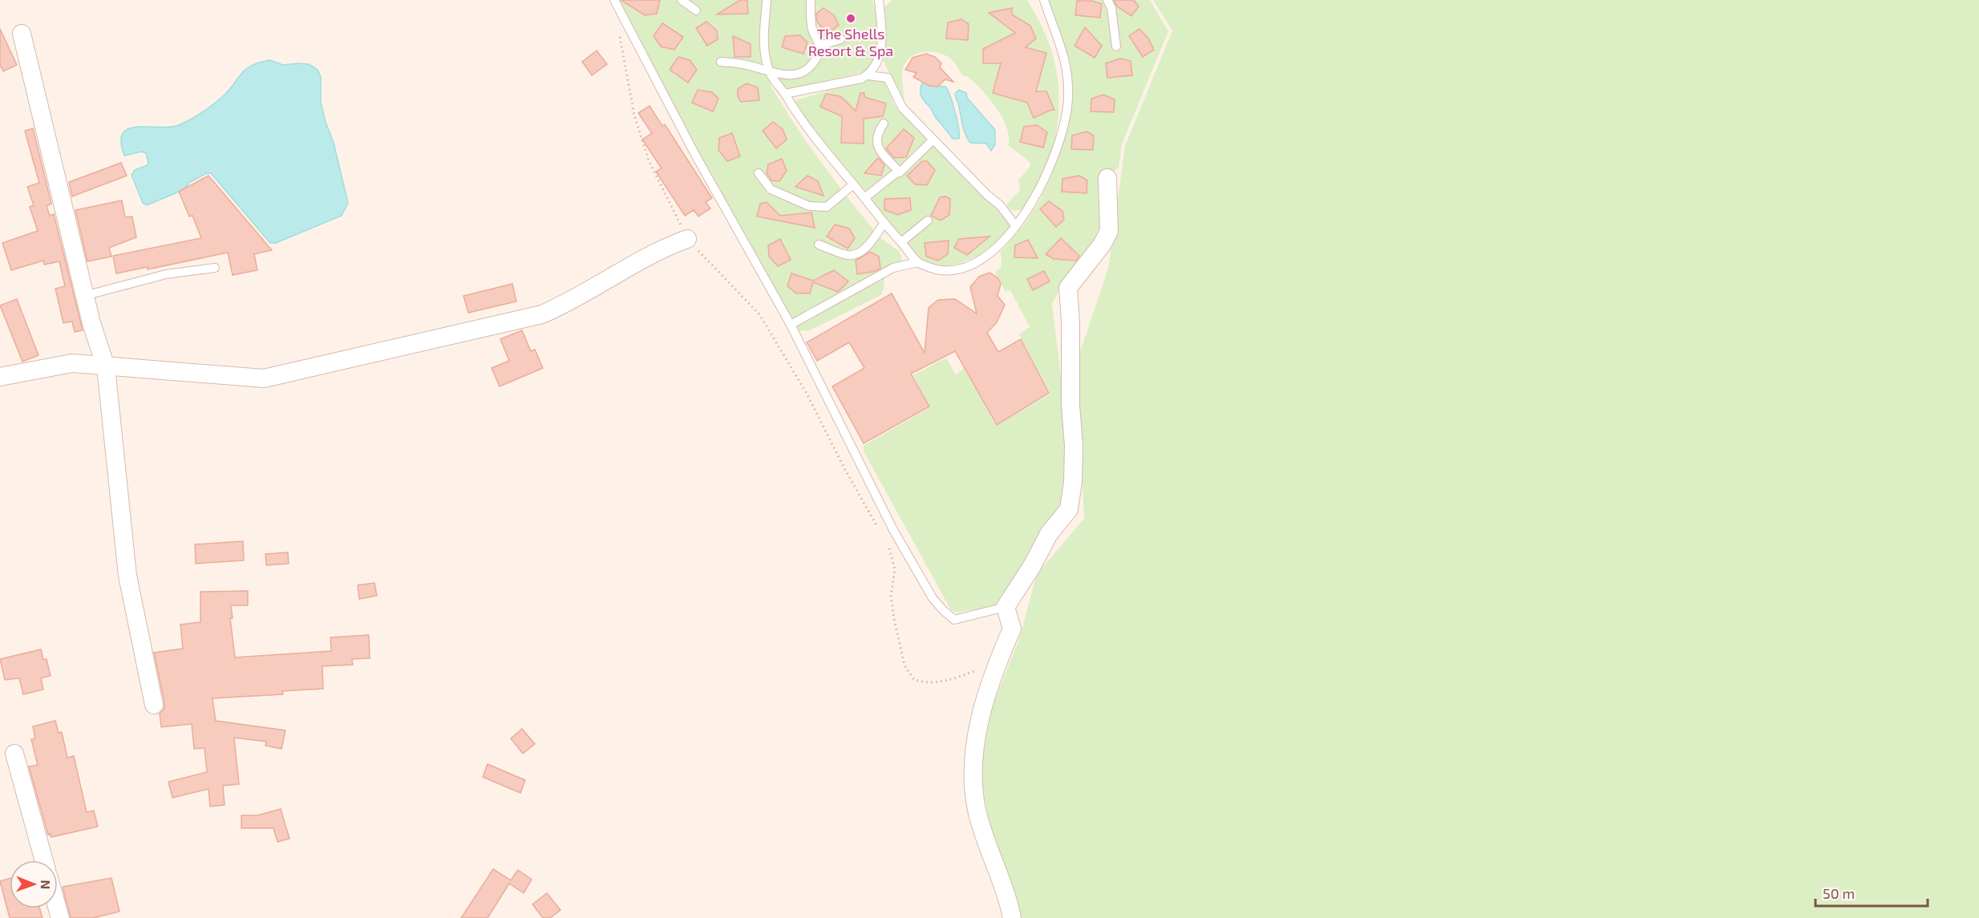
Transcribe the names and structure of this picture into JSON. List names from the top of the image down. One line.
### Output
{"places":["The Shells Resort & Spa"],"scale_bar":"50 m","north":"right"}
